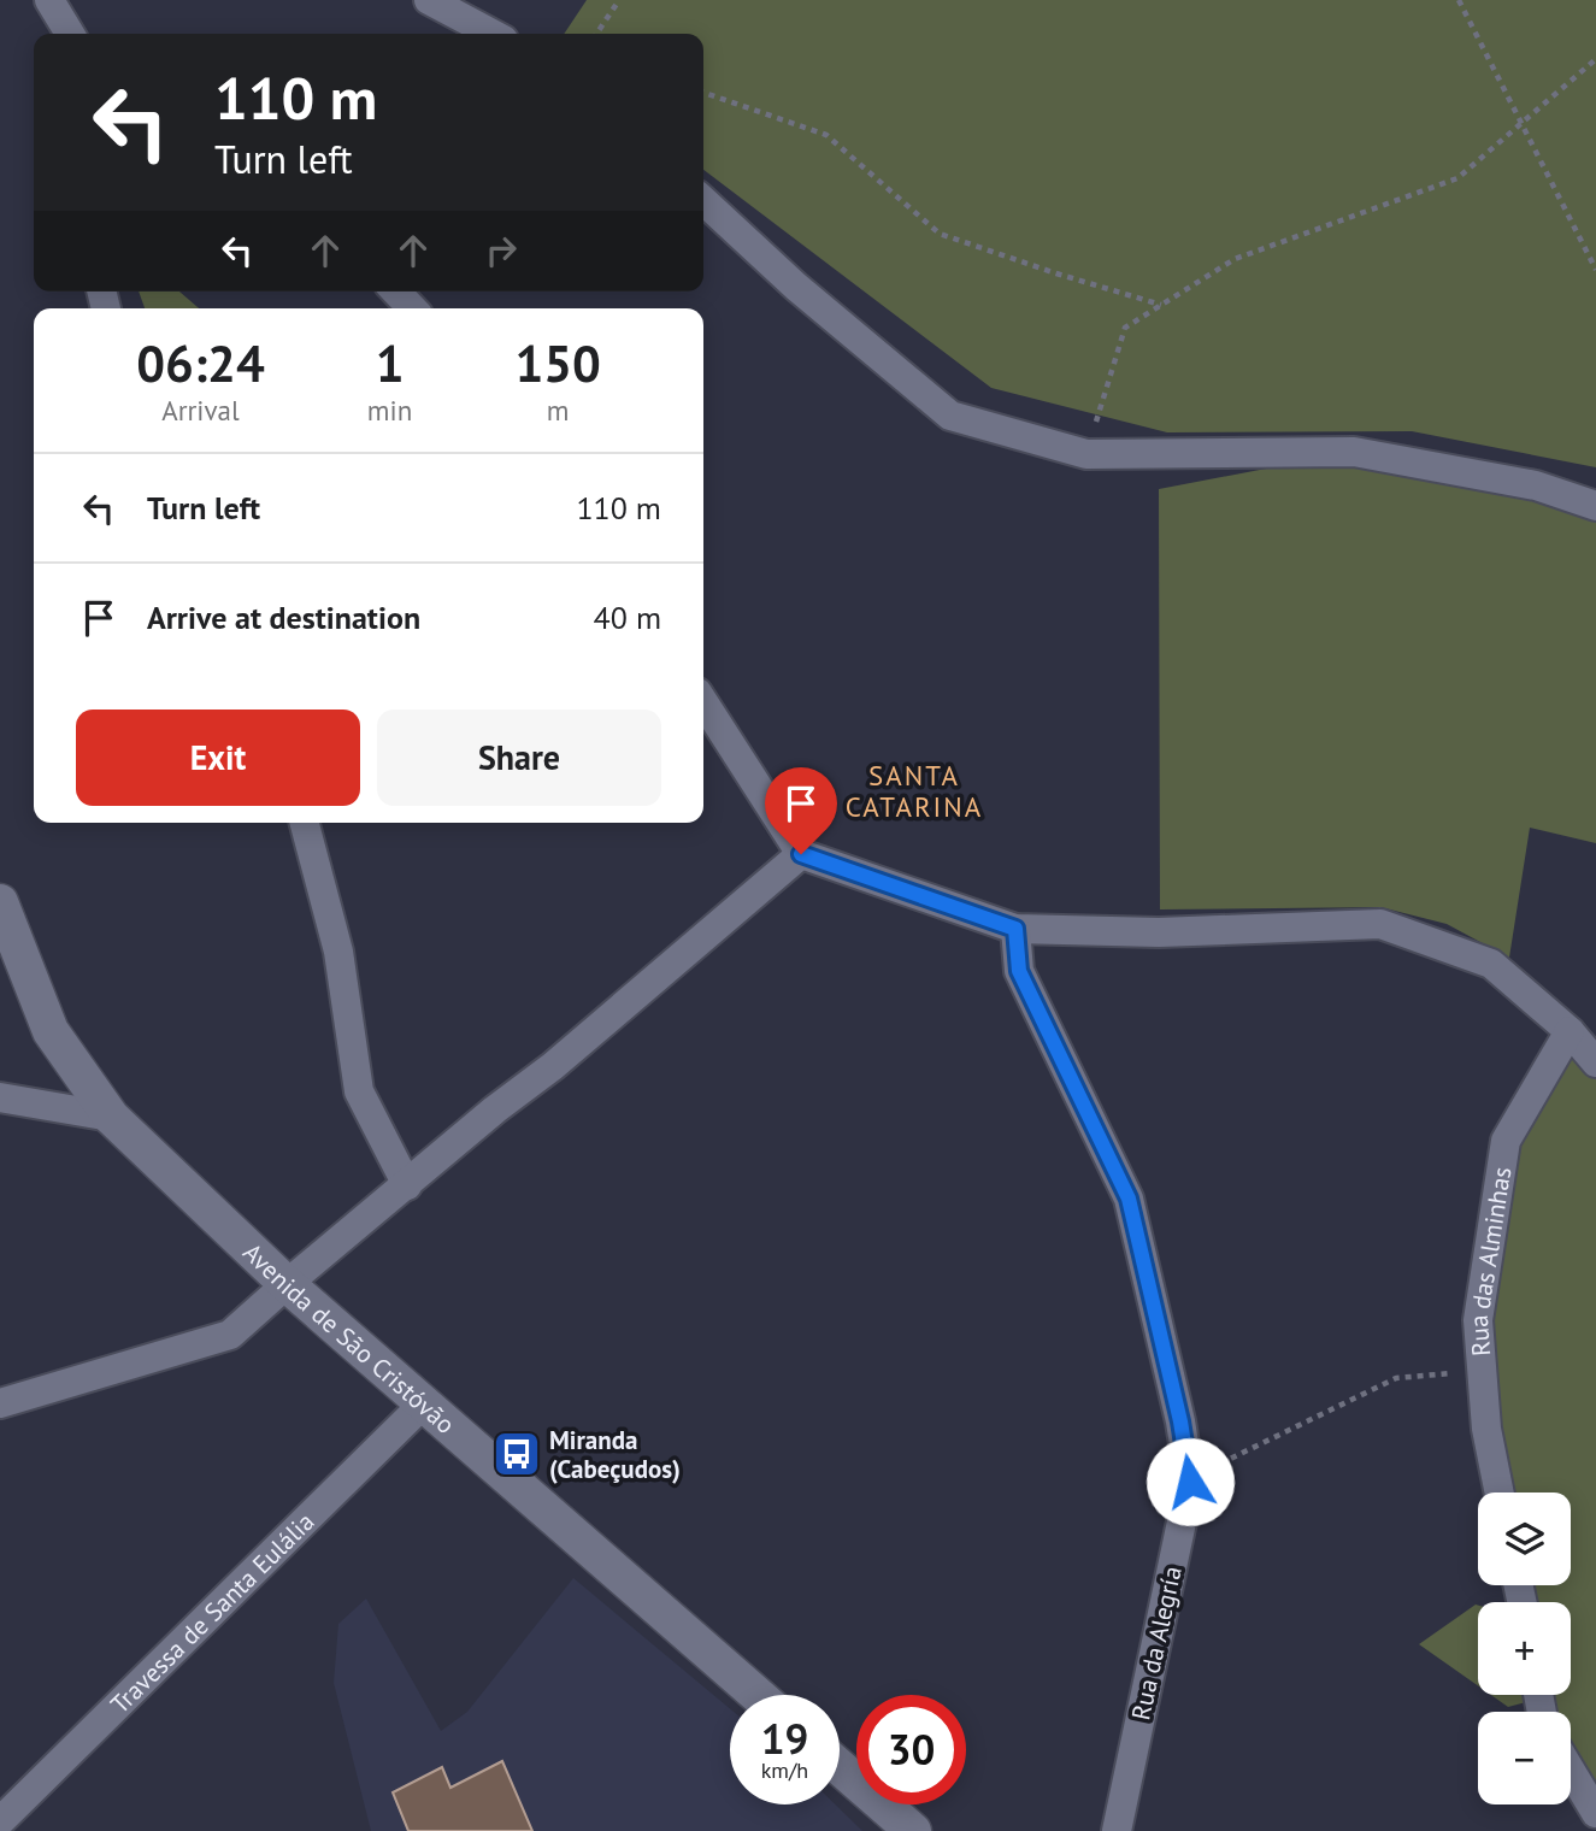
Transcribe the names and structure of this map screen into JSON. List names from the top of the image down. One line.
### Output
{"streets":{"street":["Rua das Alminhas","Avenida de São Cristóvão","Travessa de Santa Eulália","Rua da Alegría"]},"crossings":[["Avenida de São Cristóvão","Travessa de Santa Eulália"]],"districts":["SANTA CATARINA"],"places":{"bus stop":["Miranda (Cabeçudos)"]},"page":{"turn":["110 m","Turn left"],"eta":["06:24","Arrival","1","min","150","m"],"list":[{"name":"Turn left","value":"110 m"},{"name":"Arrive at destination","value":"40 m"}],"buttons":["Exit","Share"],"map_buttons":["+","−"],"speed":"19 km/h","limit":"30"}}
